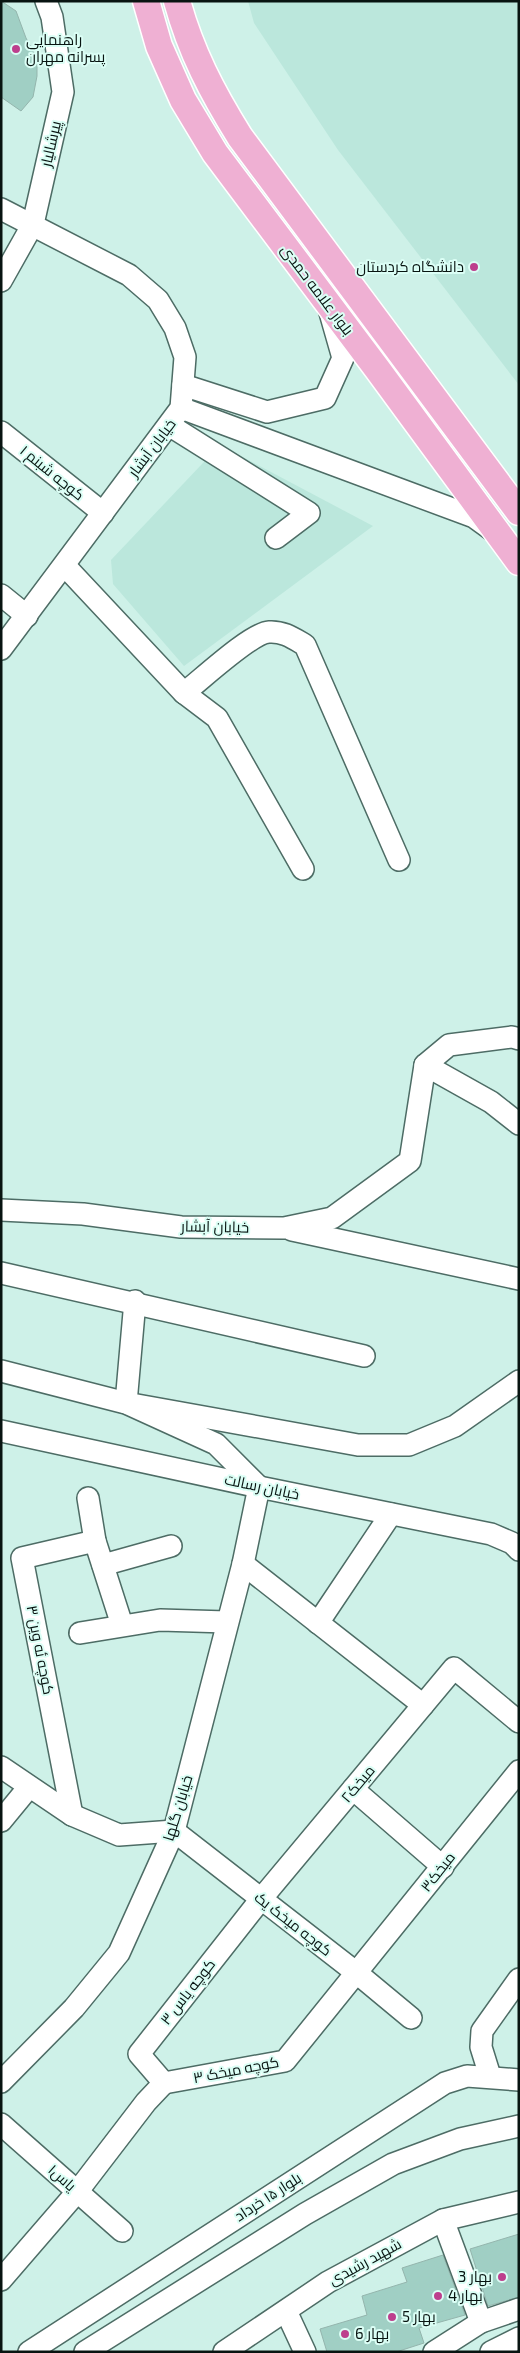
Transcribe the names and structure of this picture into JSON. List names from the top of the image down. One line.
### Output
{"streets":{"main road":["بلوار علامه حمدی"],"street":["پیرشالیار","خیابان آبشار","کوچه شبنم ۱","خیابان رسالت","کوچه ئه وین ۳","میخک۲","خیابان گلها","میخک۳","کوچه میخک یک","کوچه یاس ۳","کوچه میخک ۳","یاس۱","بلوار ۱۵ خرداد","شهید رشیدی"]},"crossings":[["پیرشالیار","خیابان آبشار"],["خیابان آبشار","کوچه شبنم ۱"],["خیابان رسالت","خیابان گلها"],["میخک۲","کوچه میخک یک"],["میخک۲","کوچه یاس ۳"],["خیابان گلها","کوچه میخک یک"],["میخک۳","کوچه میخک یک"],["میخک۳","کوچه میخک ۳"],["کوچه میخک یک","کوچه یاس ۳"],["کوچه میخک یک","کوچه میخک ۳"],["کوچه یاس ۳","کوچه میخک ۳"]],"places":["راهنمایی پسرانه مهران","دانشگاه کردستان","بهار 3","بهار 4","بهار 5","بهار 6"]}
